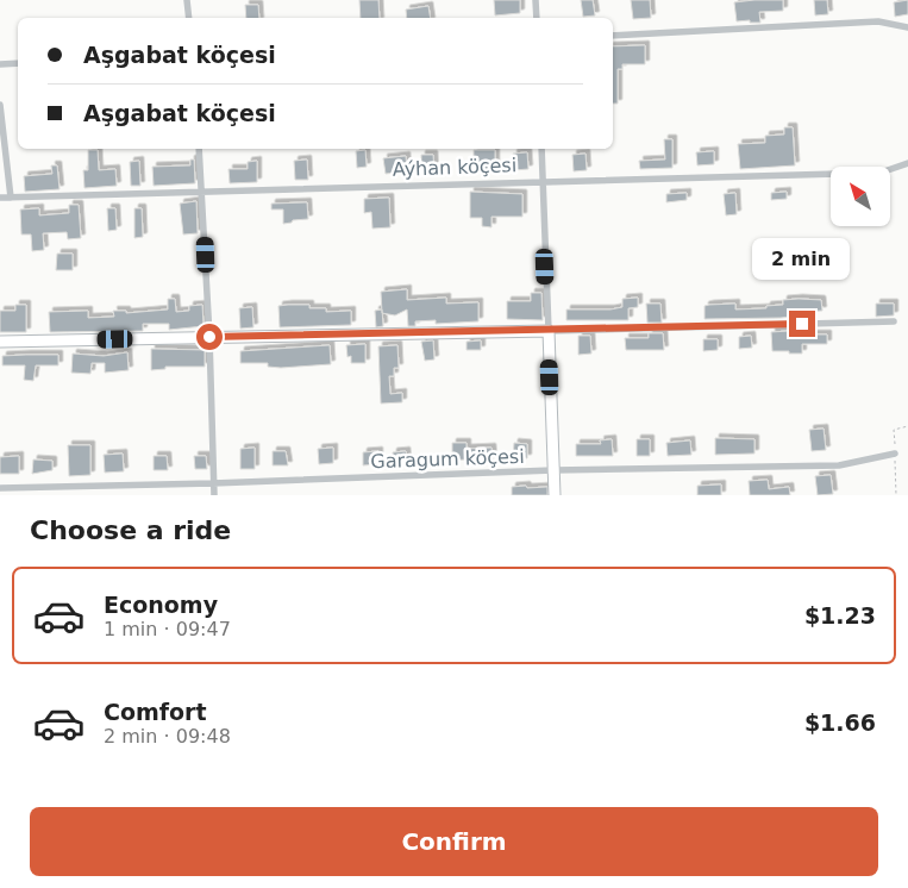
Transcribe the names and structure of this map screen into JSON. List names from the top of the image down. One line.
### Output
{"streets":{"street":["Aýhan köçesi","Garagum köçesi"]},"north":"top left","page":{"banner":["Aşgabat köçesi","Aşgabat köçesi"],"bubble":"2 min","heading":"Choose a ride","list":[{"name":"Economy","note":"1 min · 09:47","value":"$1.23"},{"name":"Comfort","note":"2 min · 09:48","value":"$1.66"}],"buttons":"Confirm"}}
